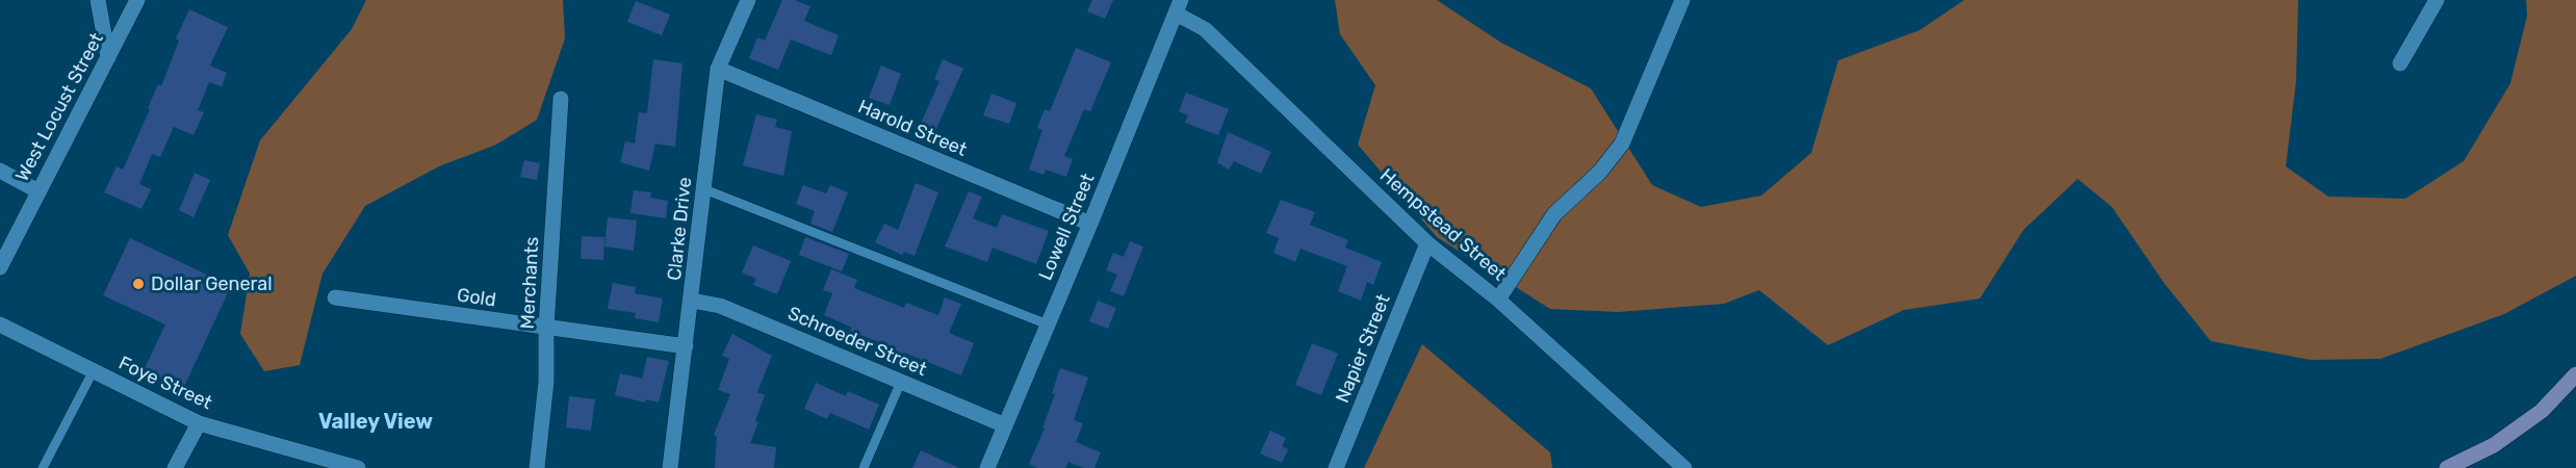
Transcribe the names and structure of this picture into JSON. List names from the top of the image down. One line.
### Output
{"streets":{"street":["West Locust Street","Harold Street","Hempstead Street","Lowell Street","Clarke Drive","Merchants","Gold","Schroeder Street","Napier Street","Foye Street"]},"crossings":[["Harold Street","Lowell Street"],["Harold Street","Clarke Drive"],["Hempstead Street","Lowell Street"],["Hempstead Street","Napier Street"],["Lowell Street","Schroeder Street"],["Clarke Drive","Gold"],["Clarke Drive","Schroeder Street"],["Merchants","Gold"]],"districts":["Valley View"],"places":["Dollar General"]}
